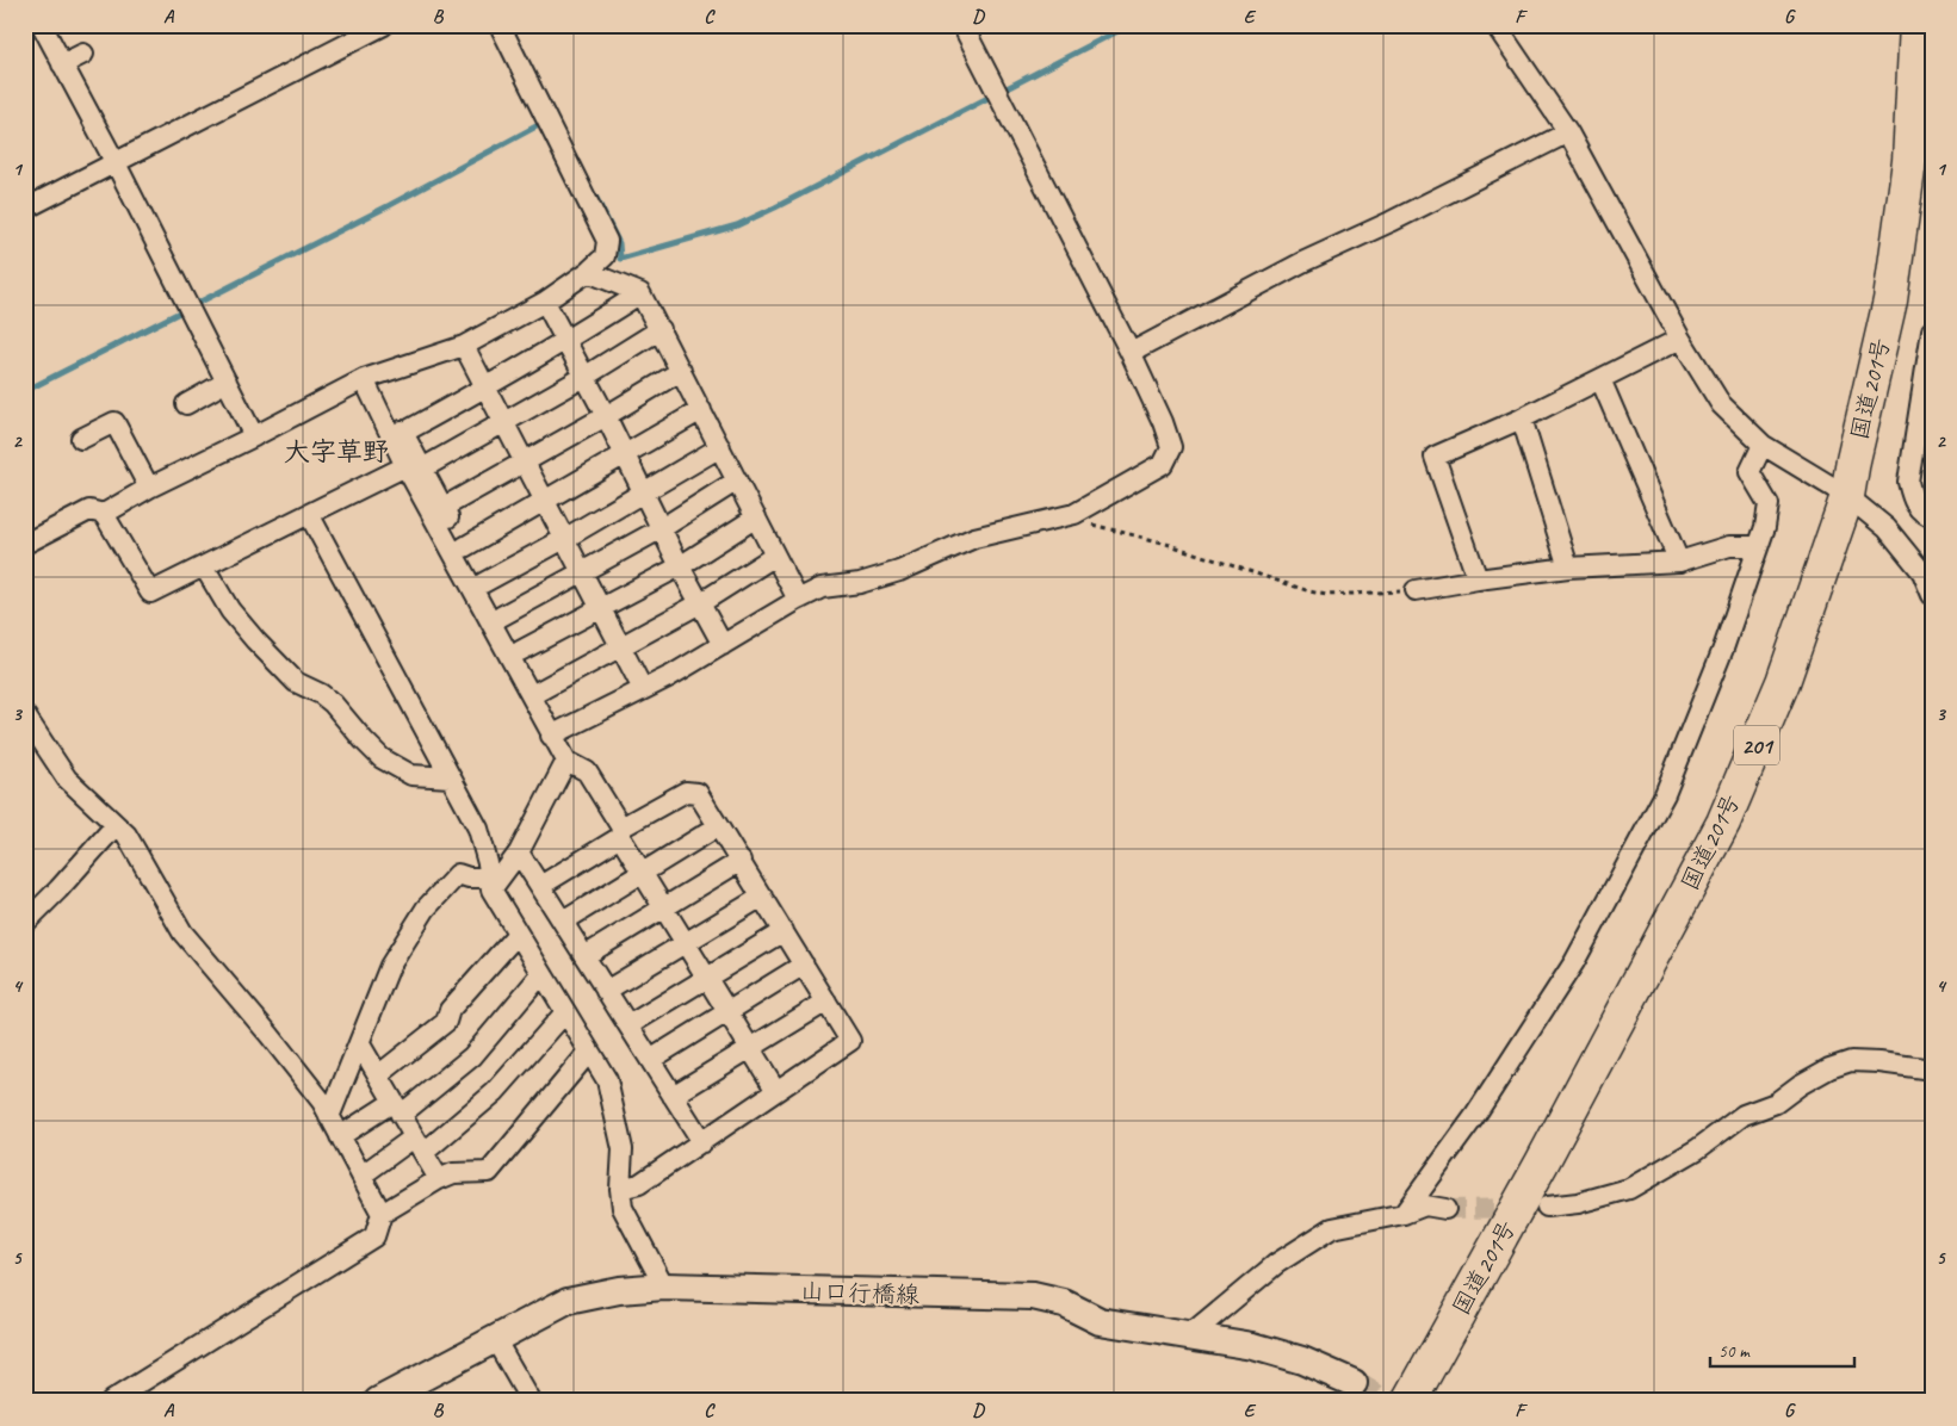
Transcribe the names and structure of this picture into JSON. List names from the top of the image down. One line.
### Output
{"streets":{"highway":["国道201号","201"],"main road":["山口行橋線"]},"districts":["大字草野"],"scale_bar":"50 m","grid":{"columns":["A","B","C","D","E","F","G"],"rows":["1","2","3","4","5"]}}
